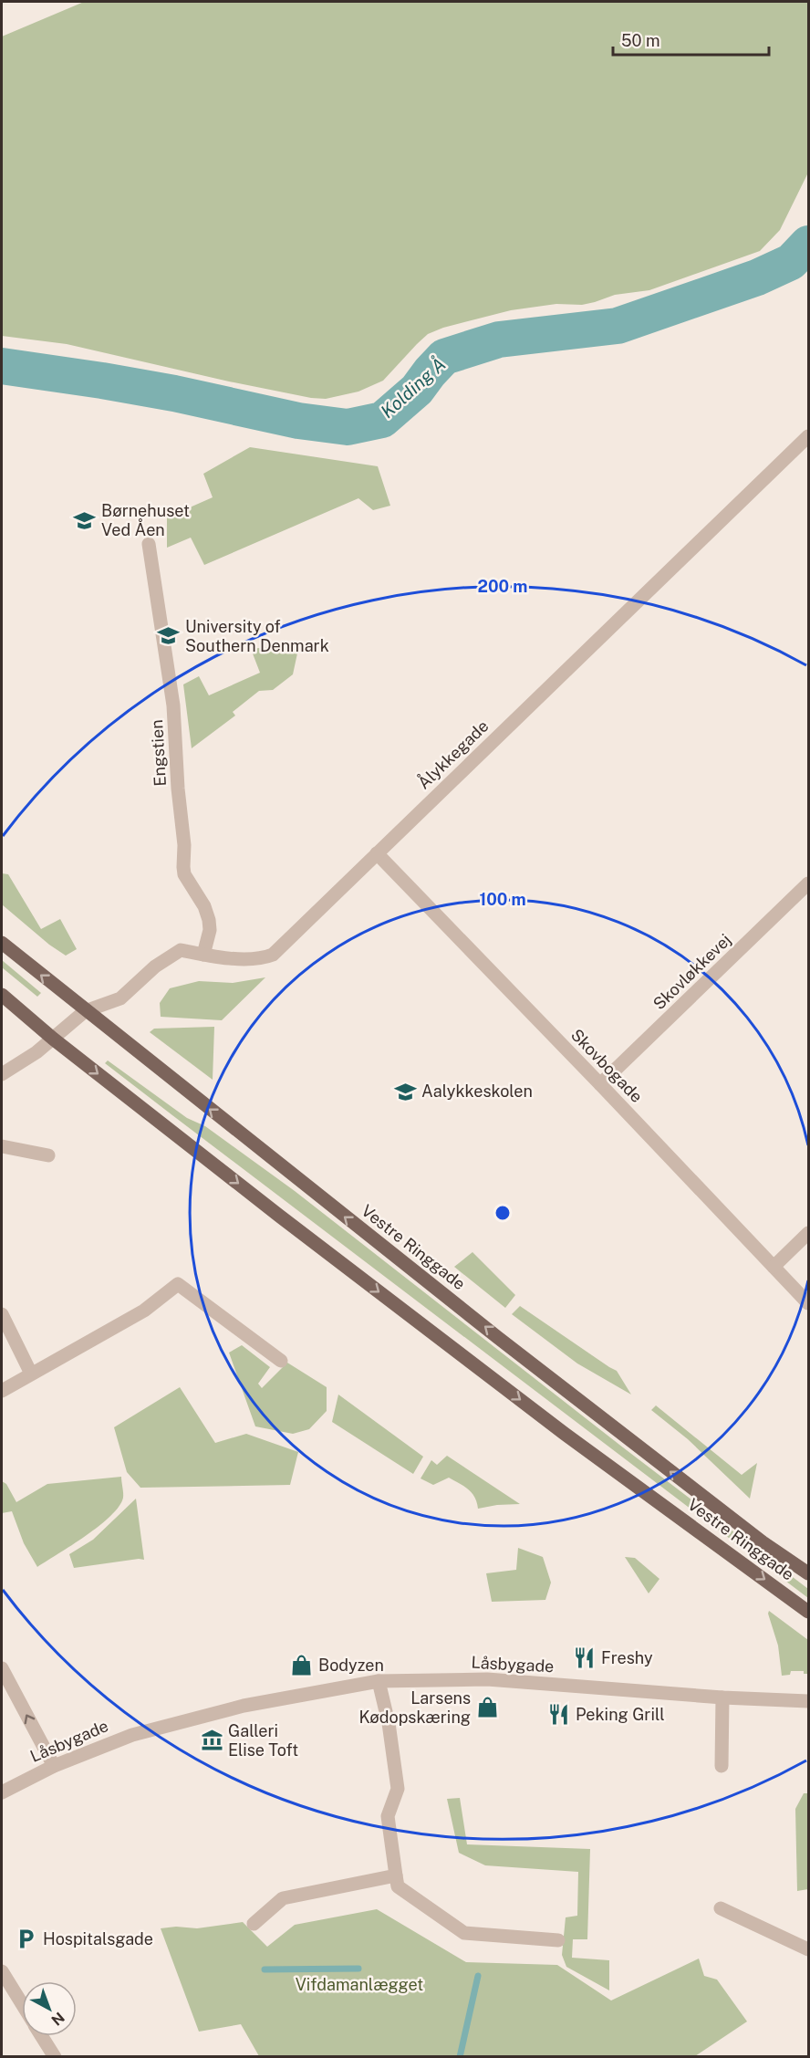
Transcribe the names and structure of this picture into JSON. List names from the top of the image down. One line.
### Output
{"streets":{"main road":["Vestre Ringgade"],"street":["Engstien","Ålykkegade","Skovløkkevej","Skovbogade","Låsbygade"]},"crossings":[["Engstien","Ålykkegade"],["Ålykkegade","Skovbogade"],["Ålykkegade","Vestre Ringgade"],["Skovløkkevej","Skovbogade"]],"water":["Kolding Å"],"parks":["Vifdamanlægget"],"places":{"school or university":["Børnehuset Ved Åen","University of Southern Denmark","Aalykkeskolen"],"restaurant":["Freshy","Peking Grill"],"shop":["Bodyzen","Larsens Kødopskæring"],"museum":["Galleri Elise Toft"],"parking":["Hospitalsgade"]},"scale_bar":"50 m","north":"bottom right","rings":["200 m","100 m"]}
